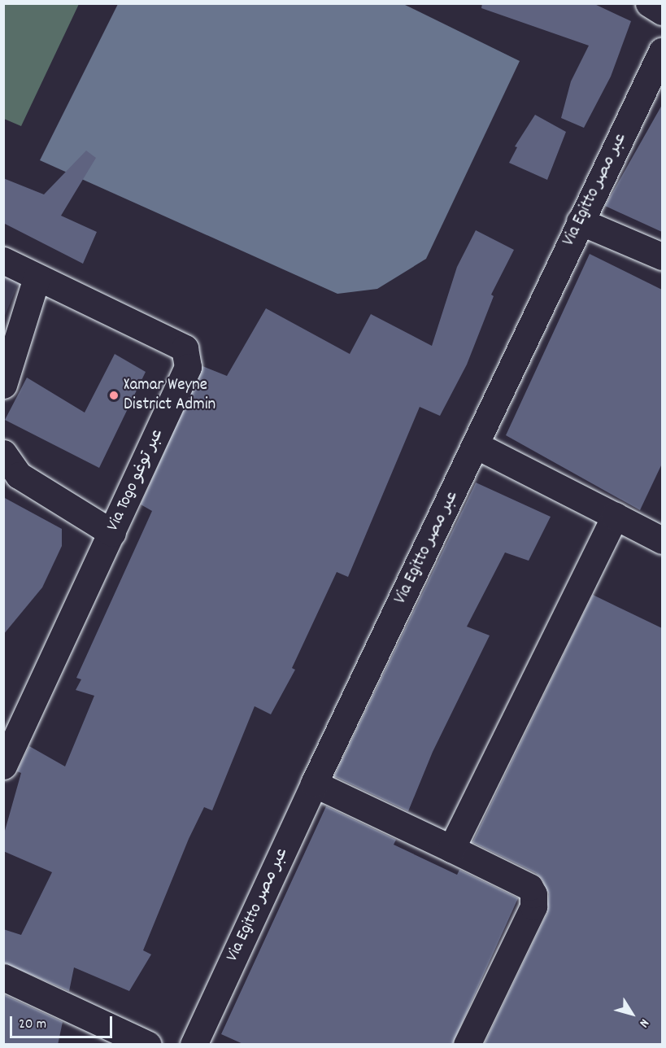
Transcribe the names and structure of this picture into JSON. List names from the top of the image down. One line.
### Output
{"streets":{"street":["Via Egitto عبر مصر","Via Togo عبر توغو"]},"places":["Xamar Weyne District Admin"],"scale_bar":"20 m","north":"bottom right"}
